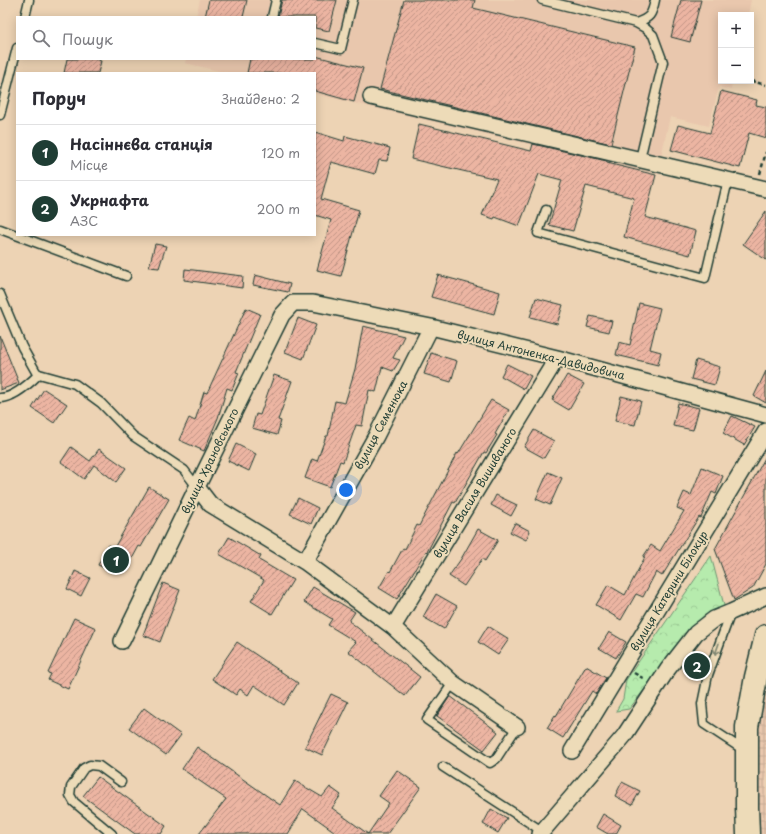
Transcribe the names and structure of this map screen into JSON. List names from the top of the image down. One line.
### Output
{"streets":{"street":["вулиця Антоненка-Давидовича","вулиця Семенюка","вулиця Храновського","вулиця Василя Вишиваного","вулиця Катерини Білокур"]},"crossings":[["вулиця Антоненка-Давидовича","вулиця Семенюка"],["вулиця Антоненка-Давидовича","вулиця Храновського"],["вулиця Антоненка-Давидовича","вулиця Василя Вишиваного"]],"page":{"map_buttons":["+","−"],"search":"Пошук","heading":["Поруч","Знайдено: 2"],"list":[{"mark":"1","name":"Насіннєва станція","note":"Місце","value":"120 m"},{"mark":"2","name":"Укрнафта","note":"АЗС","value":"200 m"}],"pins":["1","2"]}}
